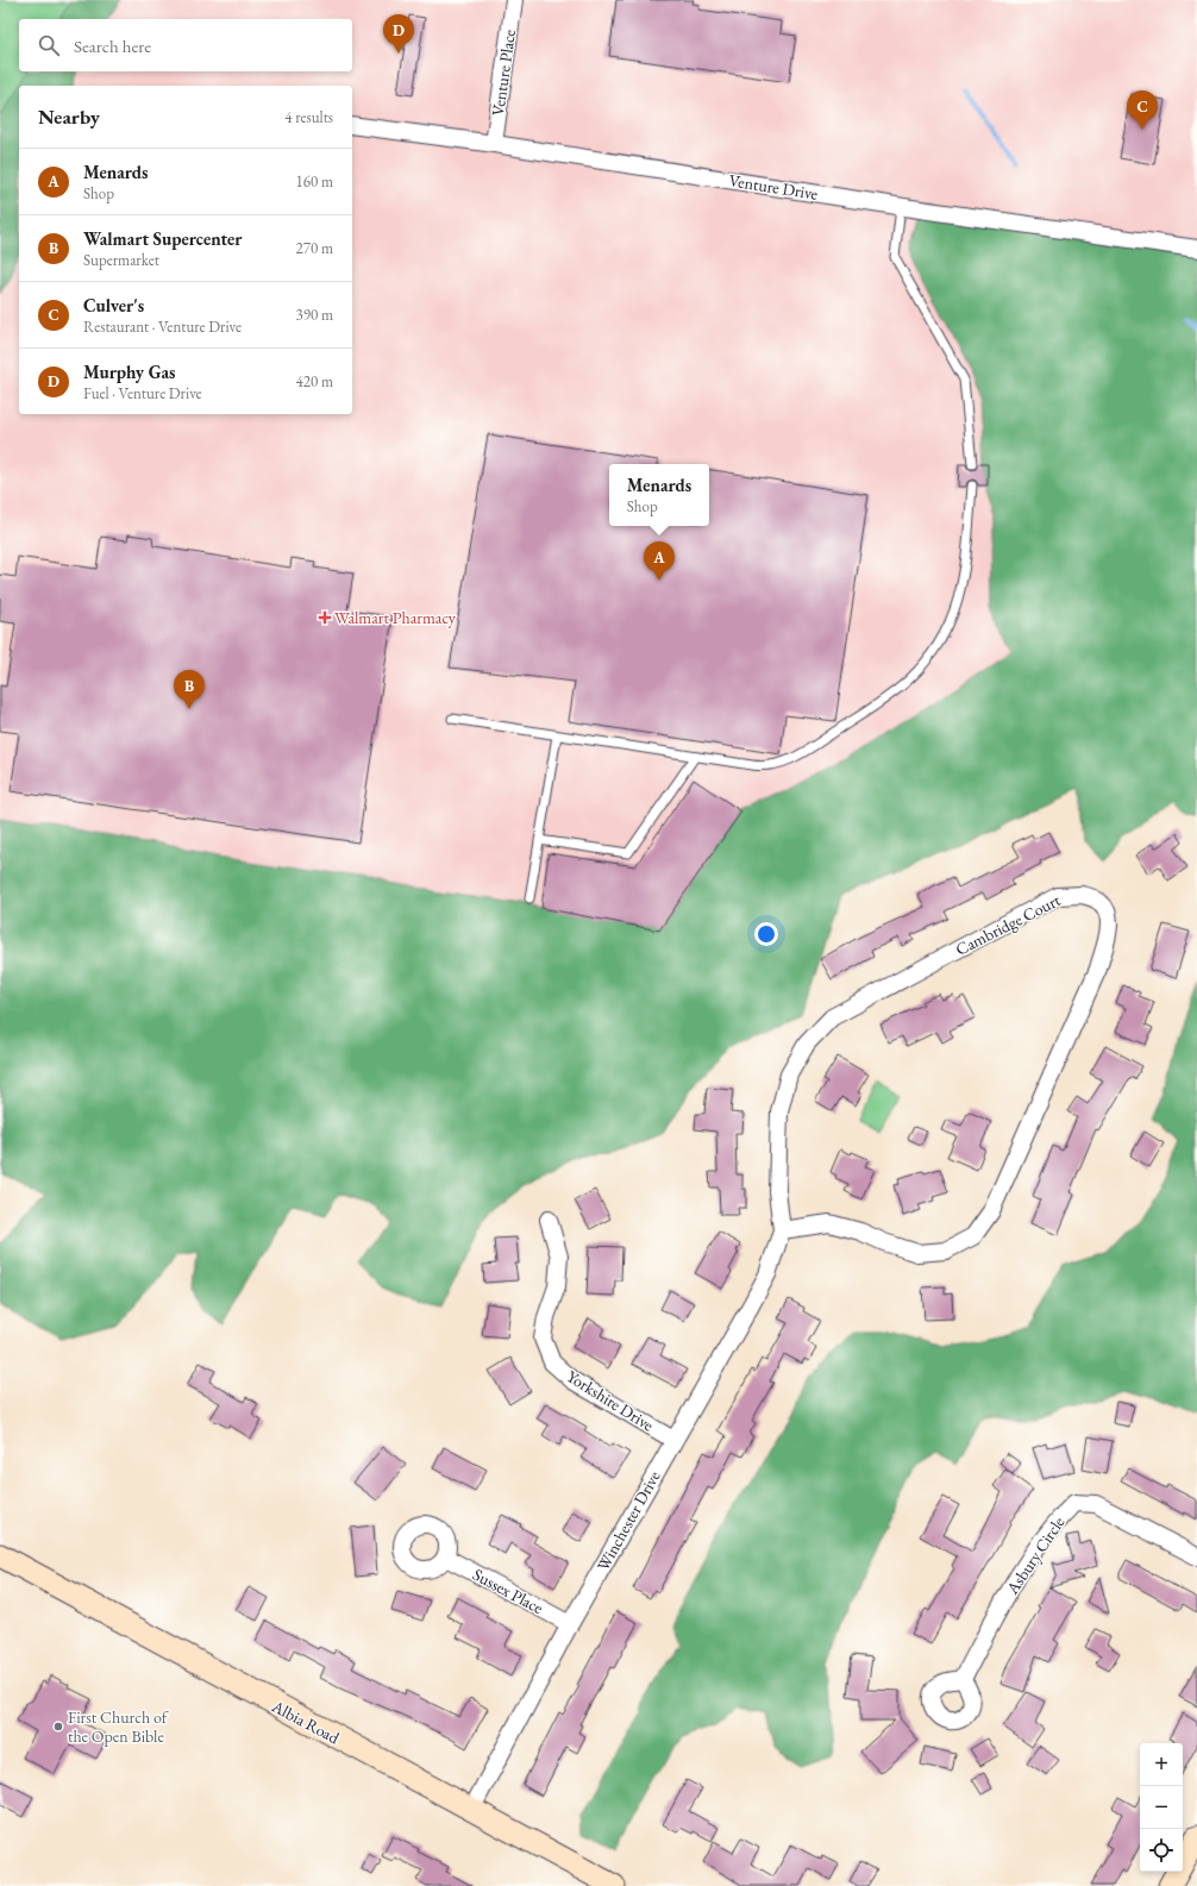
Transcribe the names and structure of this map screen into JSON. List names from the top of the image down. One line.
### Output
{"streets":{"street":["Venture Place","Venture Drive","Cambridge Court","Yorkshire Drive","Winchester Drive","Asbury Circle","Sussex Place","Albia Road"]},"crossings":[["Venture Place","Venture Drive"],["Cambridge Court","Winchester Drive"],["Yorkshire Drive","Winchester Drive"],["Winchester Drive","Sussex Place"],["Winchester Drive","Albia Road"]],"places":{"health":["Walmart Pharmacy"],"other":["First Church of the Open Bible"]},"page":{"pins":["D","C","A","B"],"search":"Search here","heading":["Nearby","4 results"],"list":[{"mark":"A","name":"Menards","note":"Shop","value":"160 m"},{"mark":"B","name":"Walmart Supercenter","note":"Supermarket","value":"270 m"},{"mark":"C","name":"Culver's","note":"Restaurant · Venture Drive","value":"390 m"},{"mark":"D","name":"Murphy Gas","note":"Fuel · Venture Drive","value":"420 m"}],"popup":["Menards","Shop"],"map_buttons":["+","−"]}}
